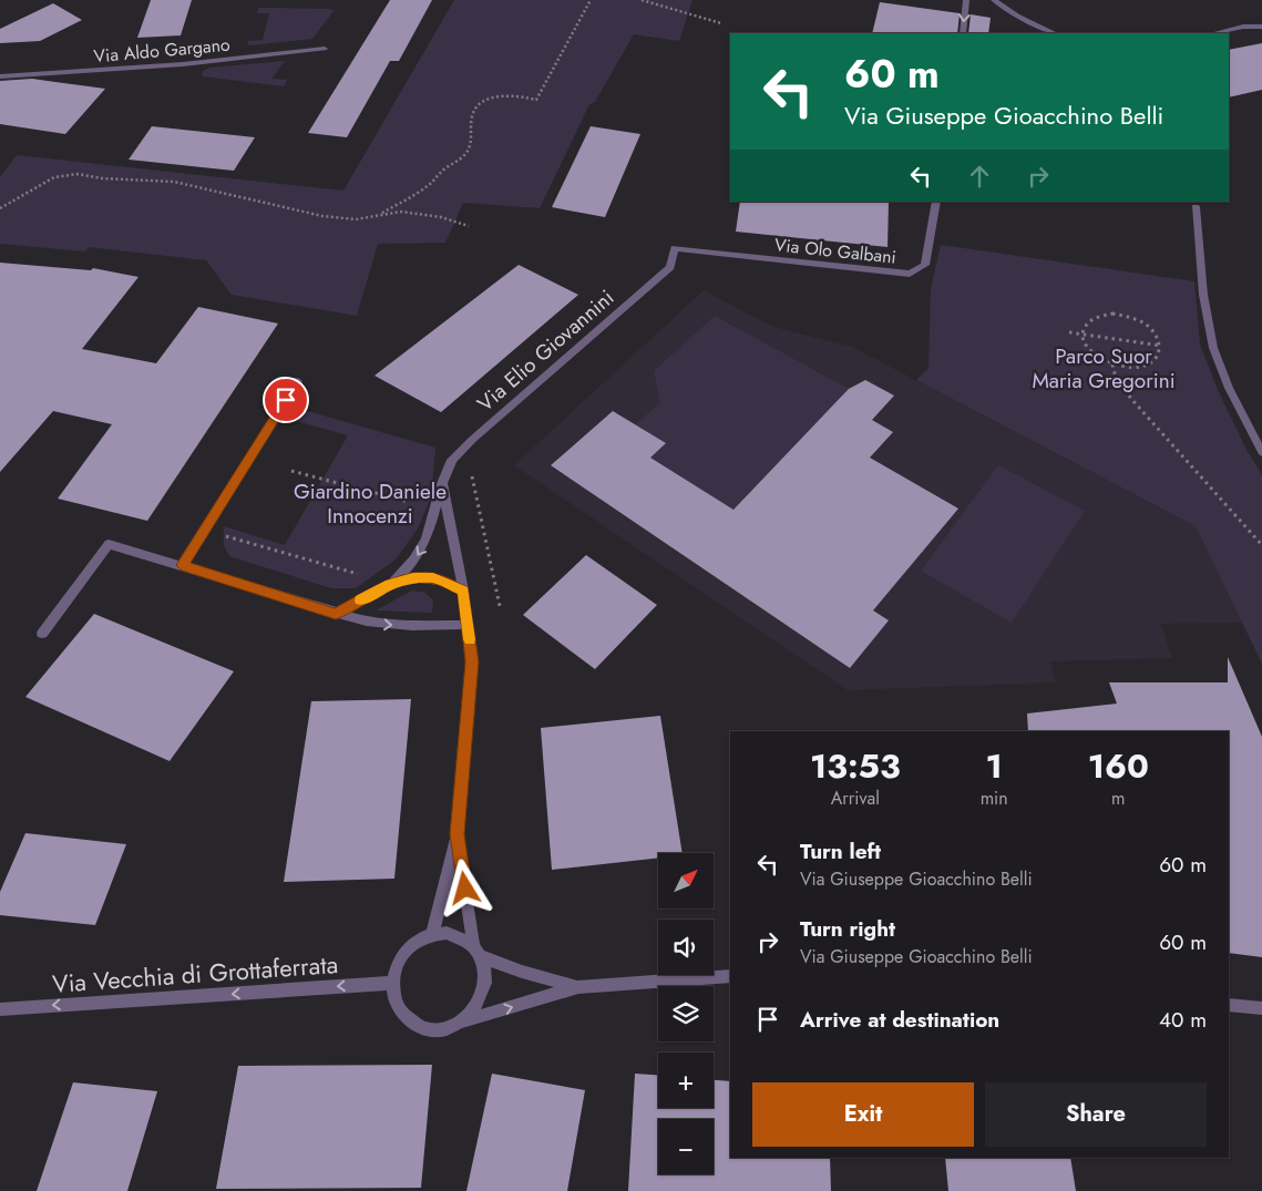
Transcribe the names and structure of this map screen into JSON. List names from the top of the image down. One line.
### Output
{"streets":{"street":["Via Aldo Gargano","Via Olo Galbani","Via Elio Giovannini","Via Vecchia di Grottaferrata"]},"crossings":[["Via Olo Galbani","Via Elio Giovannini"]],"one_way":["Via Vecchia di Grottaferrata"],"parks":["Parco Suor Maria Gregorini","Giardino Daniele Innocenzi"],"north":"top right","page":{"turn":["60 m","Via Giuseppe Gioacchino Belli"],"eta":["13:53","Arrival","1","min","160","m"],"list":[{"name":"Turn left","note":"Via Giuseppe Gioacchino Belli","value":"60 m"},{"name":"Turn right","note":"Via Giuseppe Gioacchino Belli","value":"60 m"},{"name":"Arrive at destination","value":"40 m"}],"map_buttons":["+","−"],"buttons":["Exit","Share"]}}
